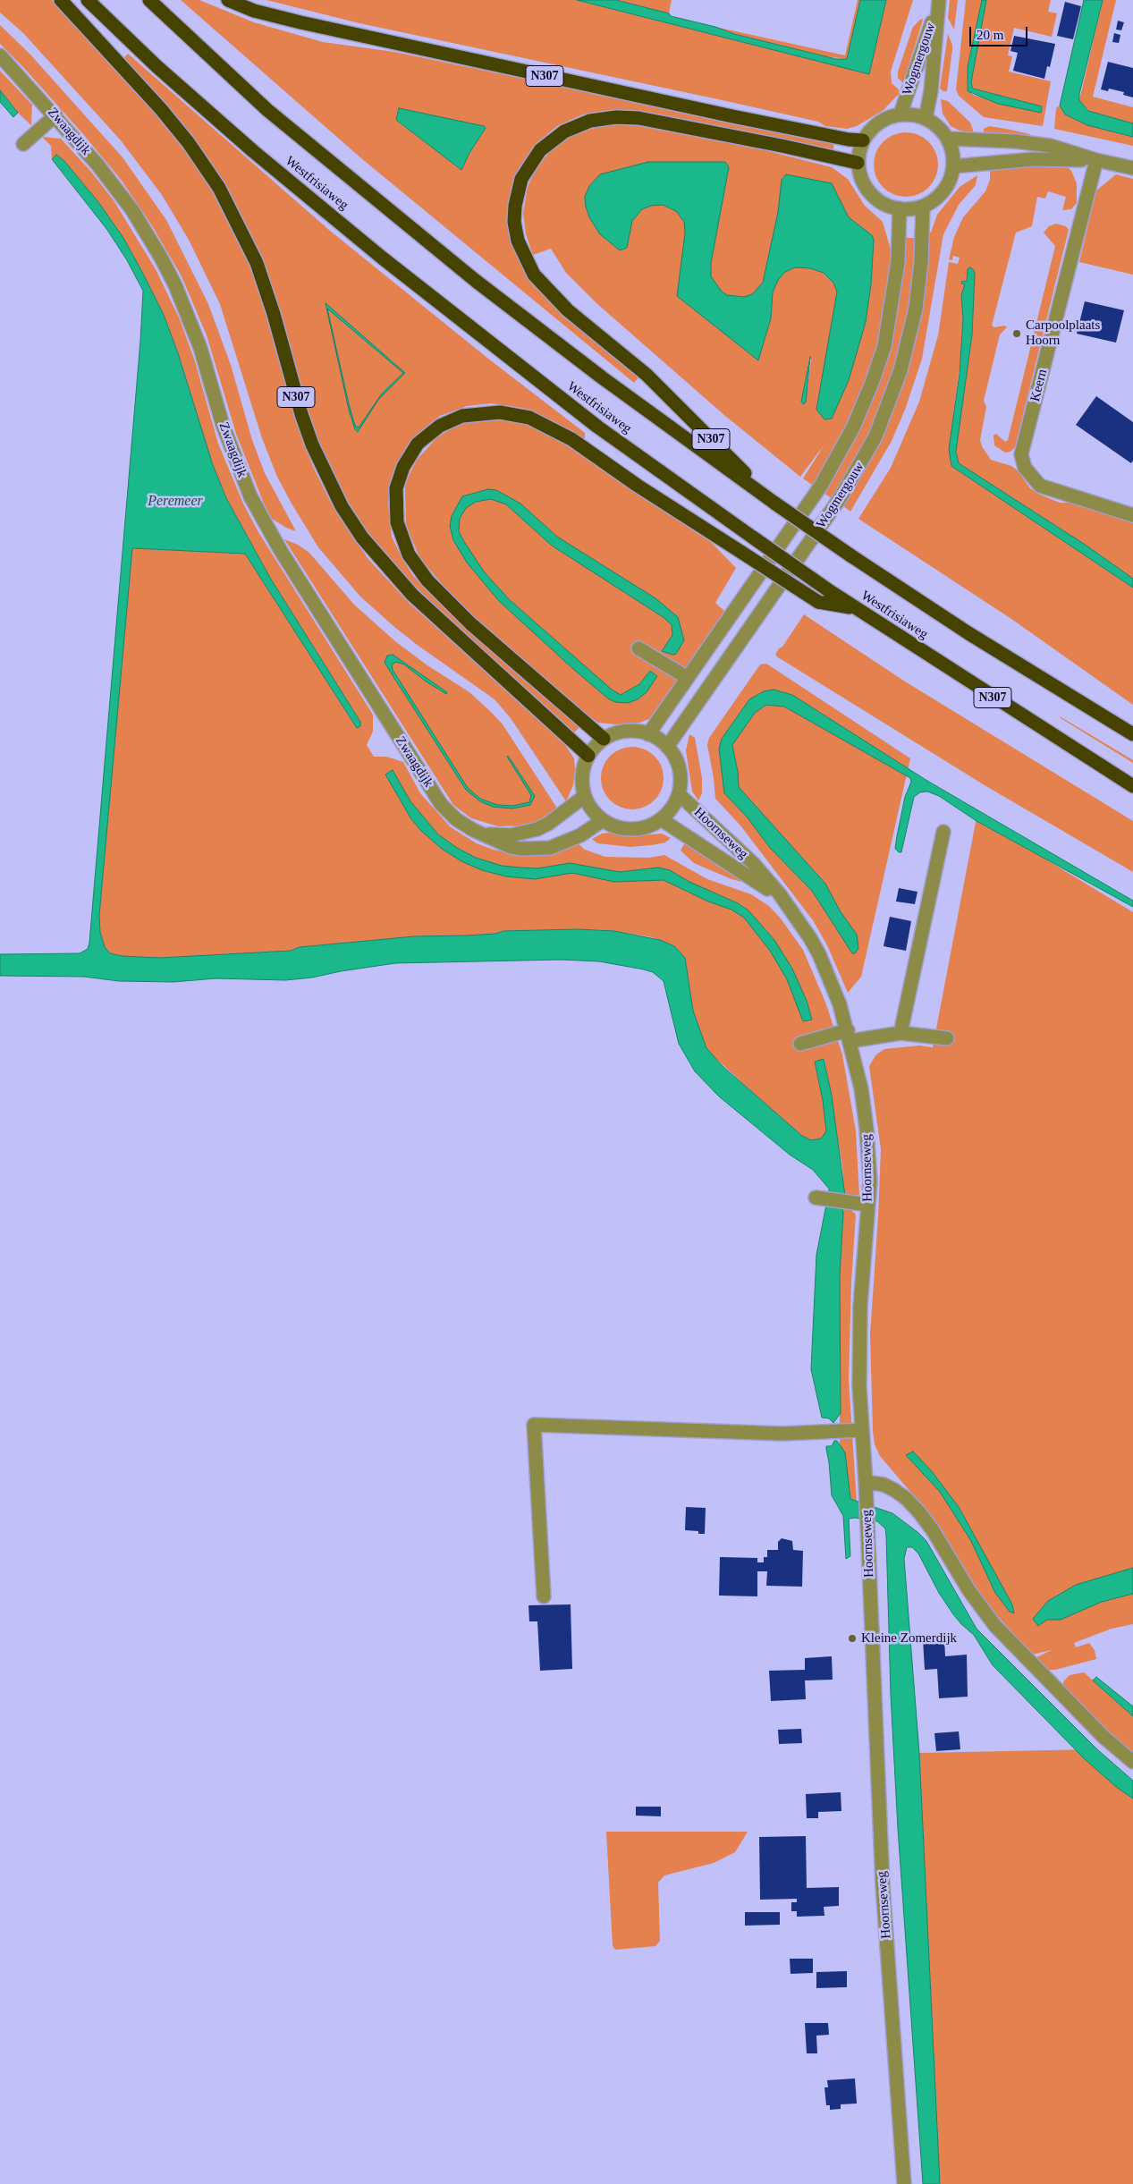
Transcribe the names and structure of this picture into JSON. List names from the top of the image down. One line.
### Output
{"streets":{"highway":["N307","Westfrisiaweg"],"street":["Wogmergouw","Zwaagdijk","Keern","Hoornseweg"]},"crossings":[["Wogmergouw","N307"],["Wogmergouw","Zwaagdijk"],["Wogmergouw","Hoornseweg"],["N307","Zwaagdijk"],["N307","Westfrisiaweg"],["N307","Hoornseweg"],["Zwaagdijk","Hoornseweg"]],"water":["Peremeer"],"places":["Carpoolplaats Hoorn","Kleine Zomerdijk"],"scale_bar":"20 m"}
